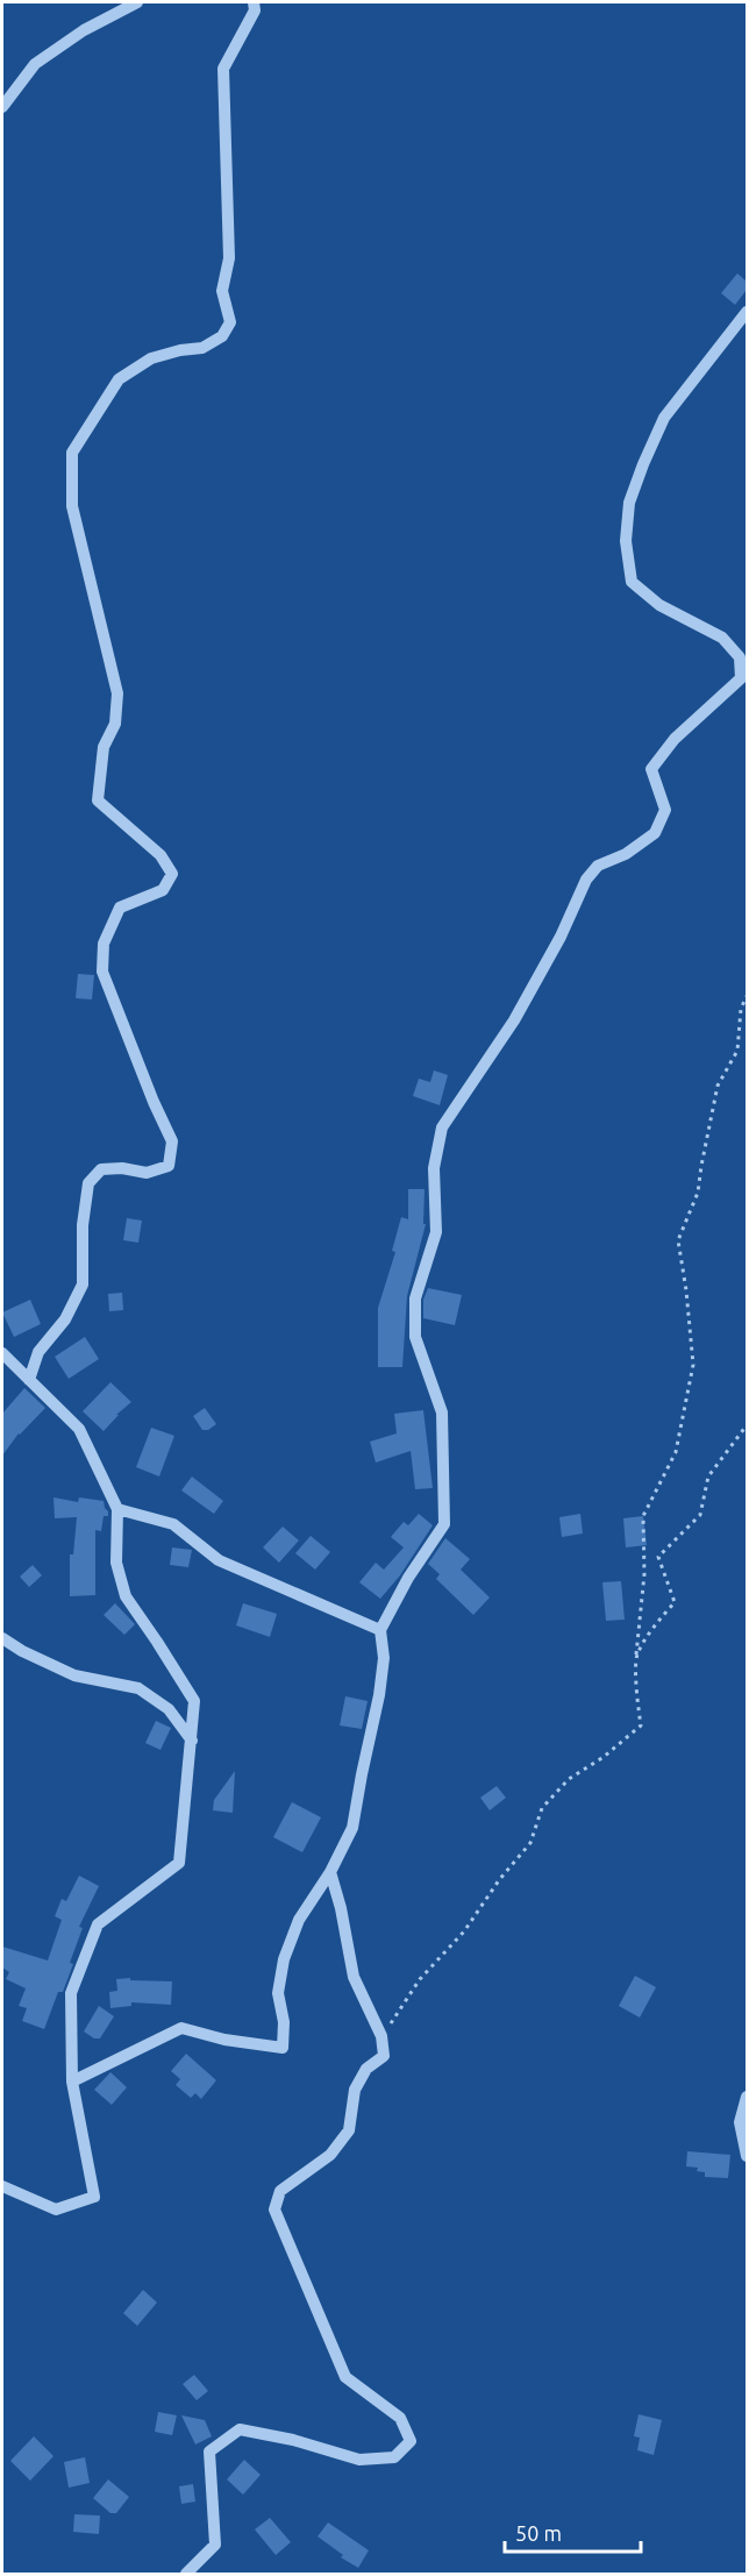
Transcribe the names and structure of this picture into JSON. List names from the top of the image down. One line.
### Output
{"scale_bar":"50 m"}
